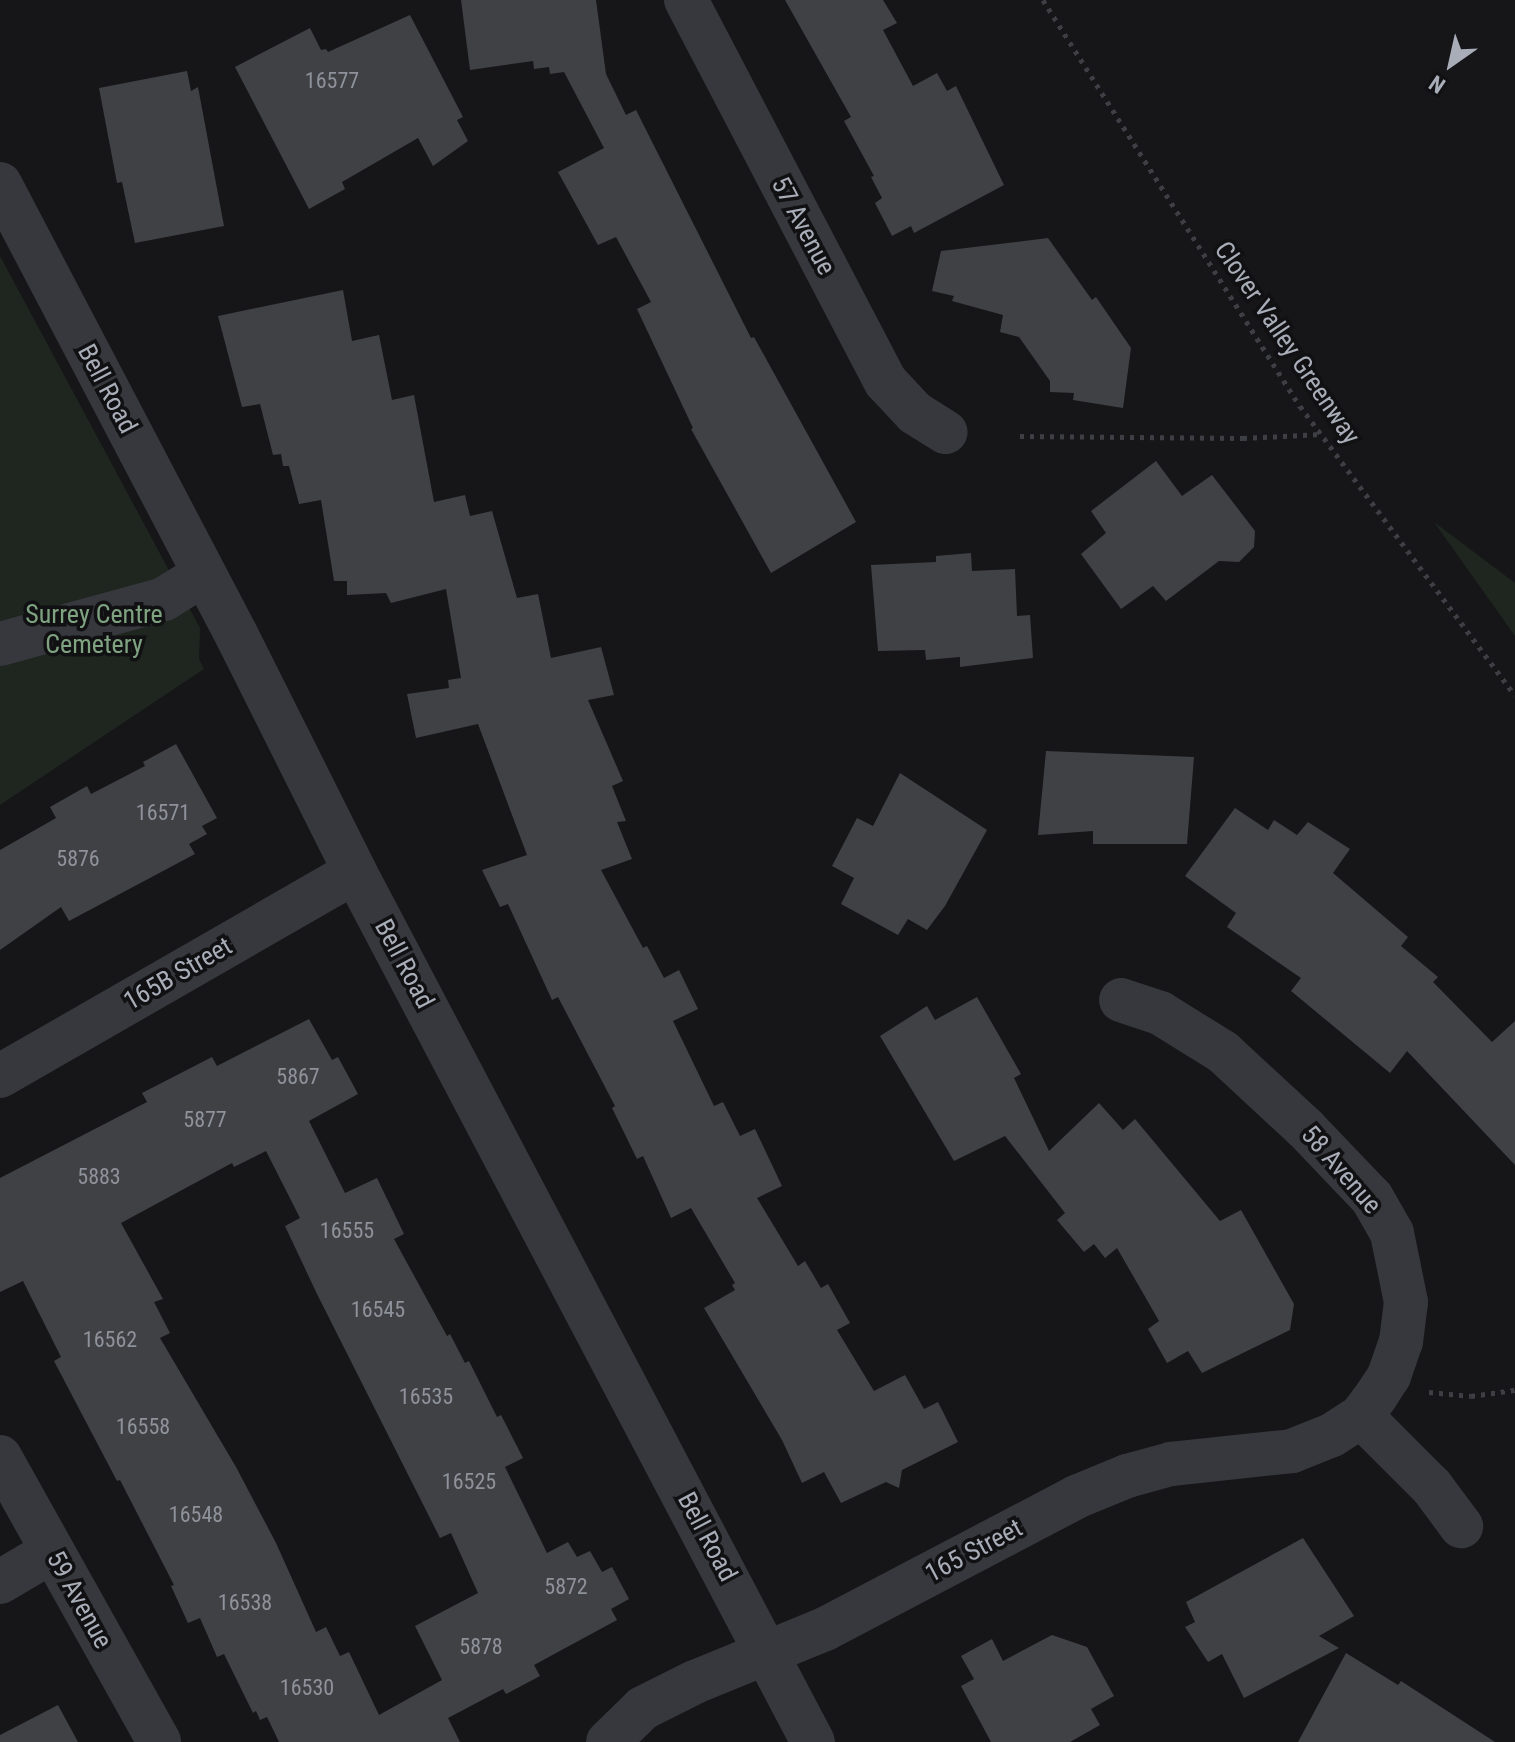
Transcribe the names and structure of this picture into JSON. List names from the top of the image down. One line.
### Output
{"streets":{"street":["57 Avenue","Bell Road","165B Street","58 Avenue","165 Street","59 Avenue"],"path":["Clover Valley Greenway"]},"crossings":[["Bell Road","165B Street"],["Bell Road","165 Street"],["58 Avenue","165 Street"]],"parks":["Surrey Centre Cemetery"],"house_numbers":["16577","16571","5876","5867","5877","5883","16555","16545","16562","16535","16558","16525","16548","5872","16538","5878","16530"],"north":"bottom left"}
